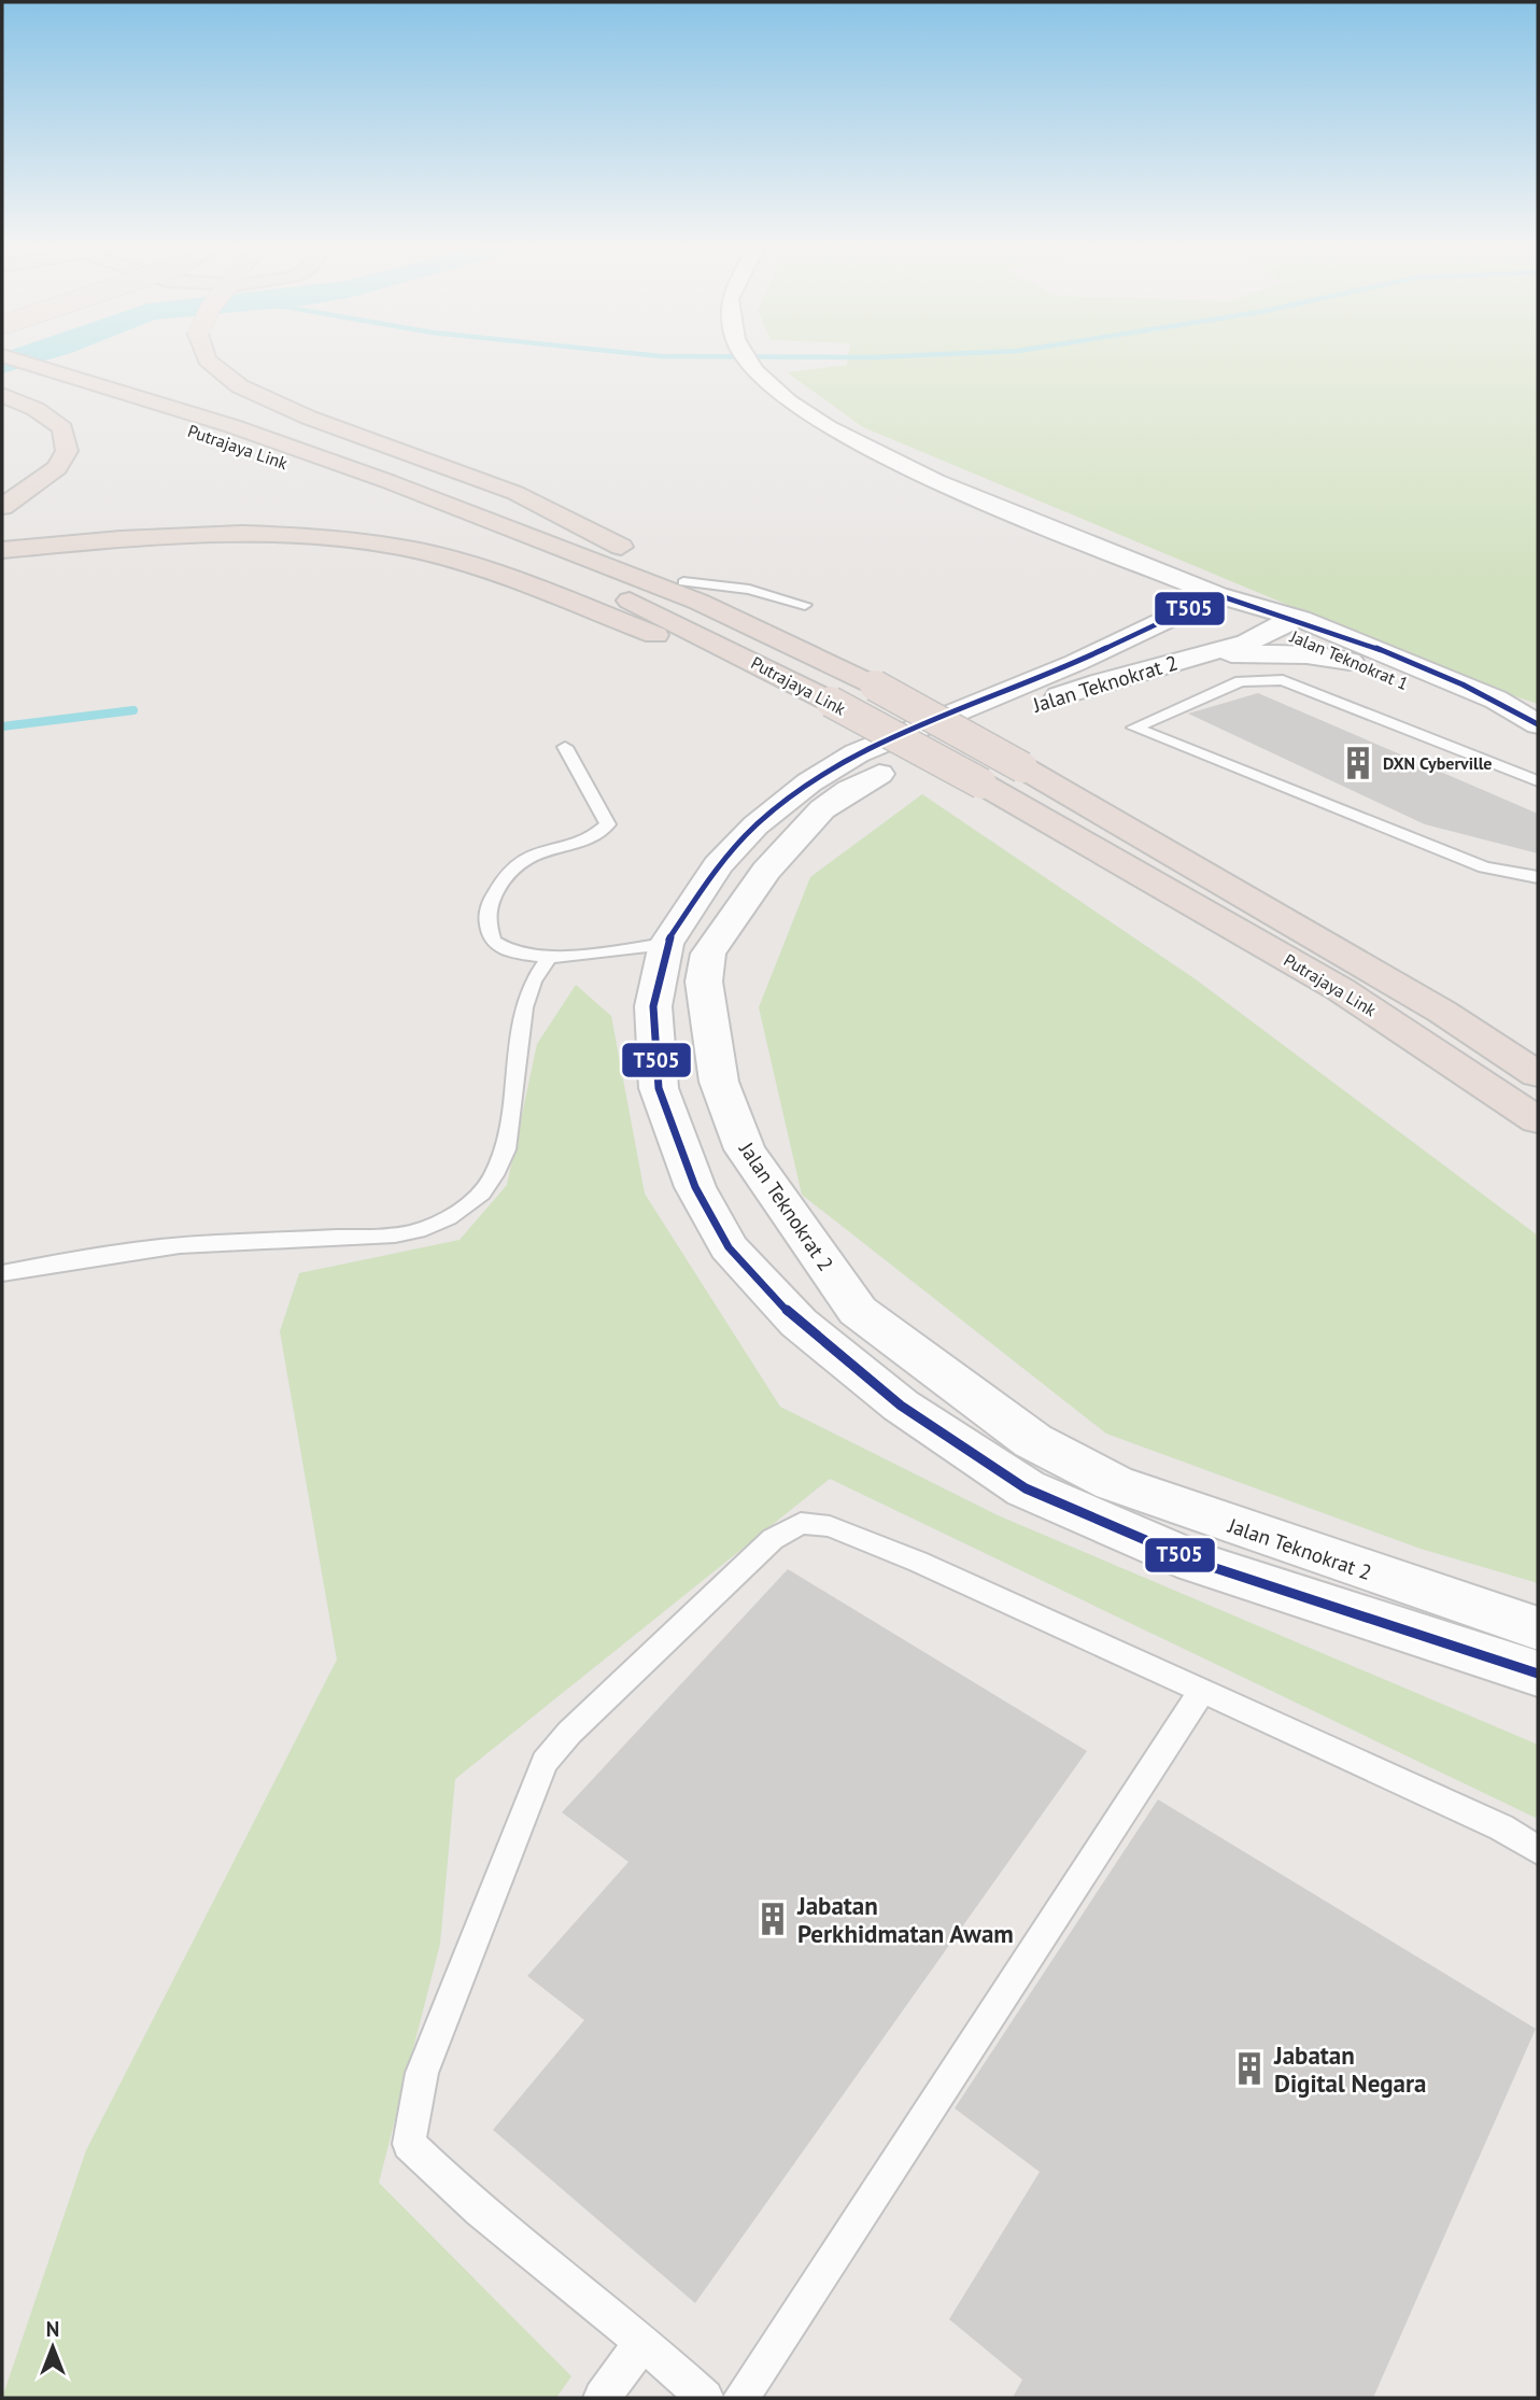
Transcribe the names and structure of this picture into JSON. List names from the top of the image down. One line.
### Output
{"streets":{"highway":["Putrajaya Link"],"main road":["Jalan Teknokrat 1","Jalan Teknokrat 2"]},"crossings":[["Jalan Teknokrat 1","Jalan Teknokrat 2"]],"places":{"building":["DXN Cyberville","Jabatan Perkhidmatan Awam","Jabatan Digital Negara"]},"lines":["transit line T505"],"north":"top"}
